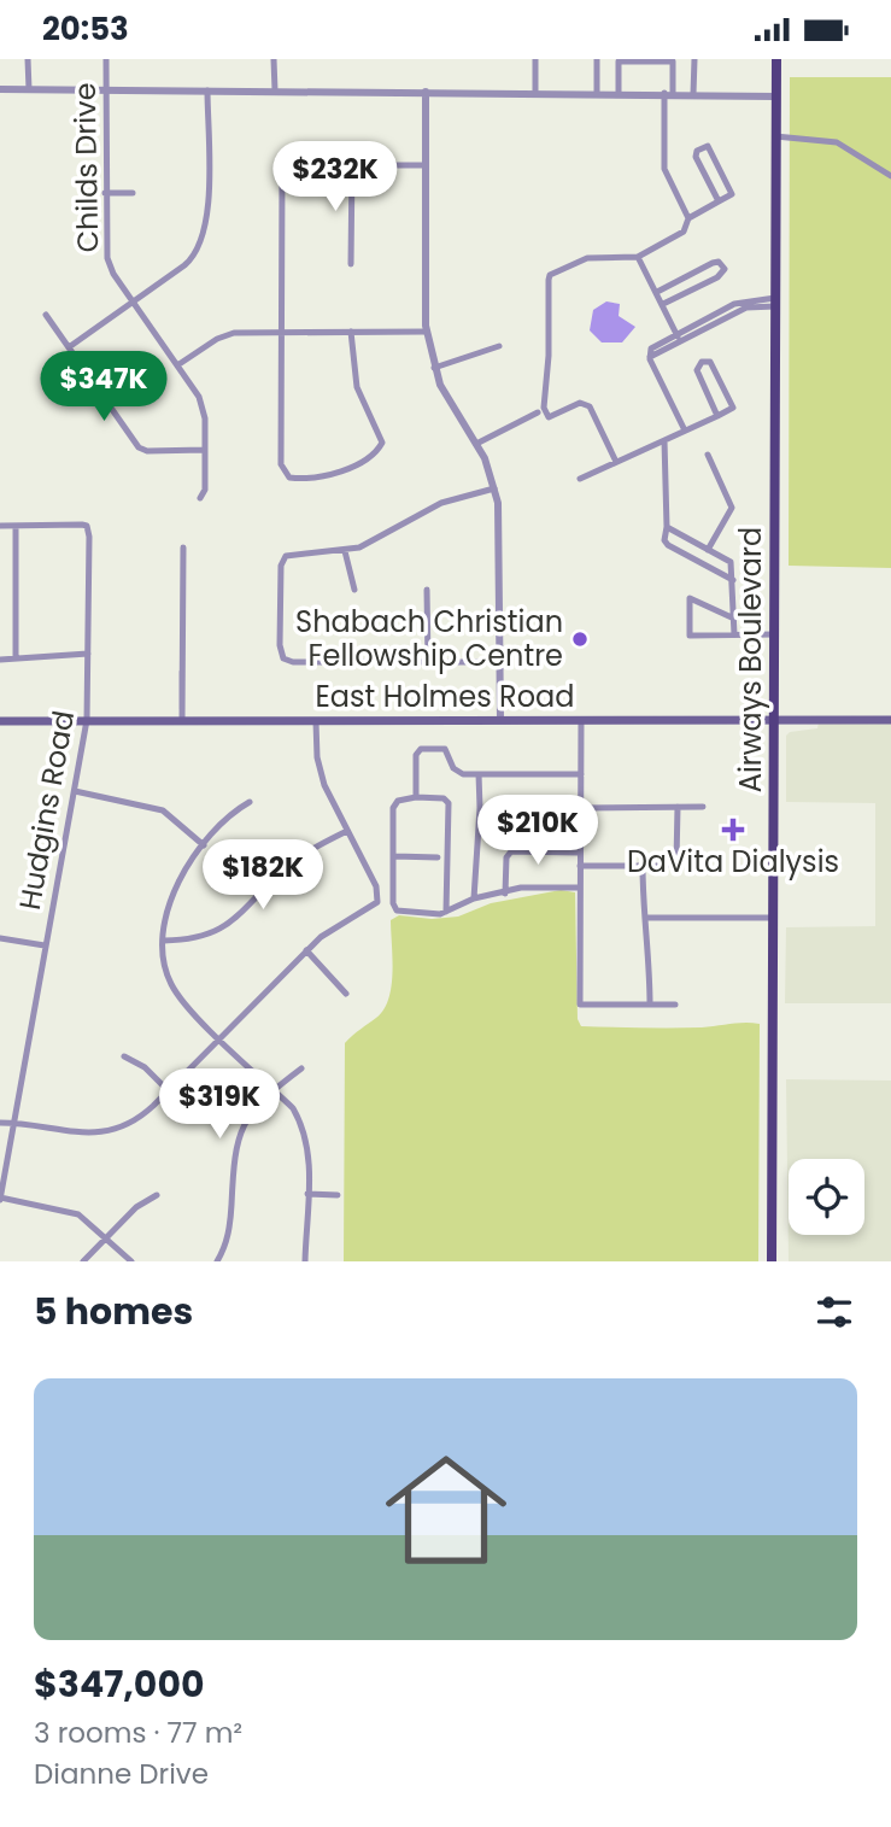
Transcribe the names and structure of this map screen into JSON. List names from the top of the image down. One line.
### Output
{"streets":{"main road":["Airways Boulevard","East Holmes Road"],"street":["Childs Drive","Hudgins Road"]},"crossings":[["Airways Boulevard","East Holmes Road"],["East Holmes Road","Hudgins Road"]],"places":{"other":["Shabach Christian Fellowship Centre"],"health":["DaVita Dialysis"]},"page":{"status":"20:53","price":["$232K","$347K","$210K","$182K","$319K"],"heading":"5 homes","list":[{"name":"$347,000","note":"3 rooms · 77 m² · Dianne Drive"}]}}
